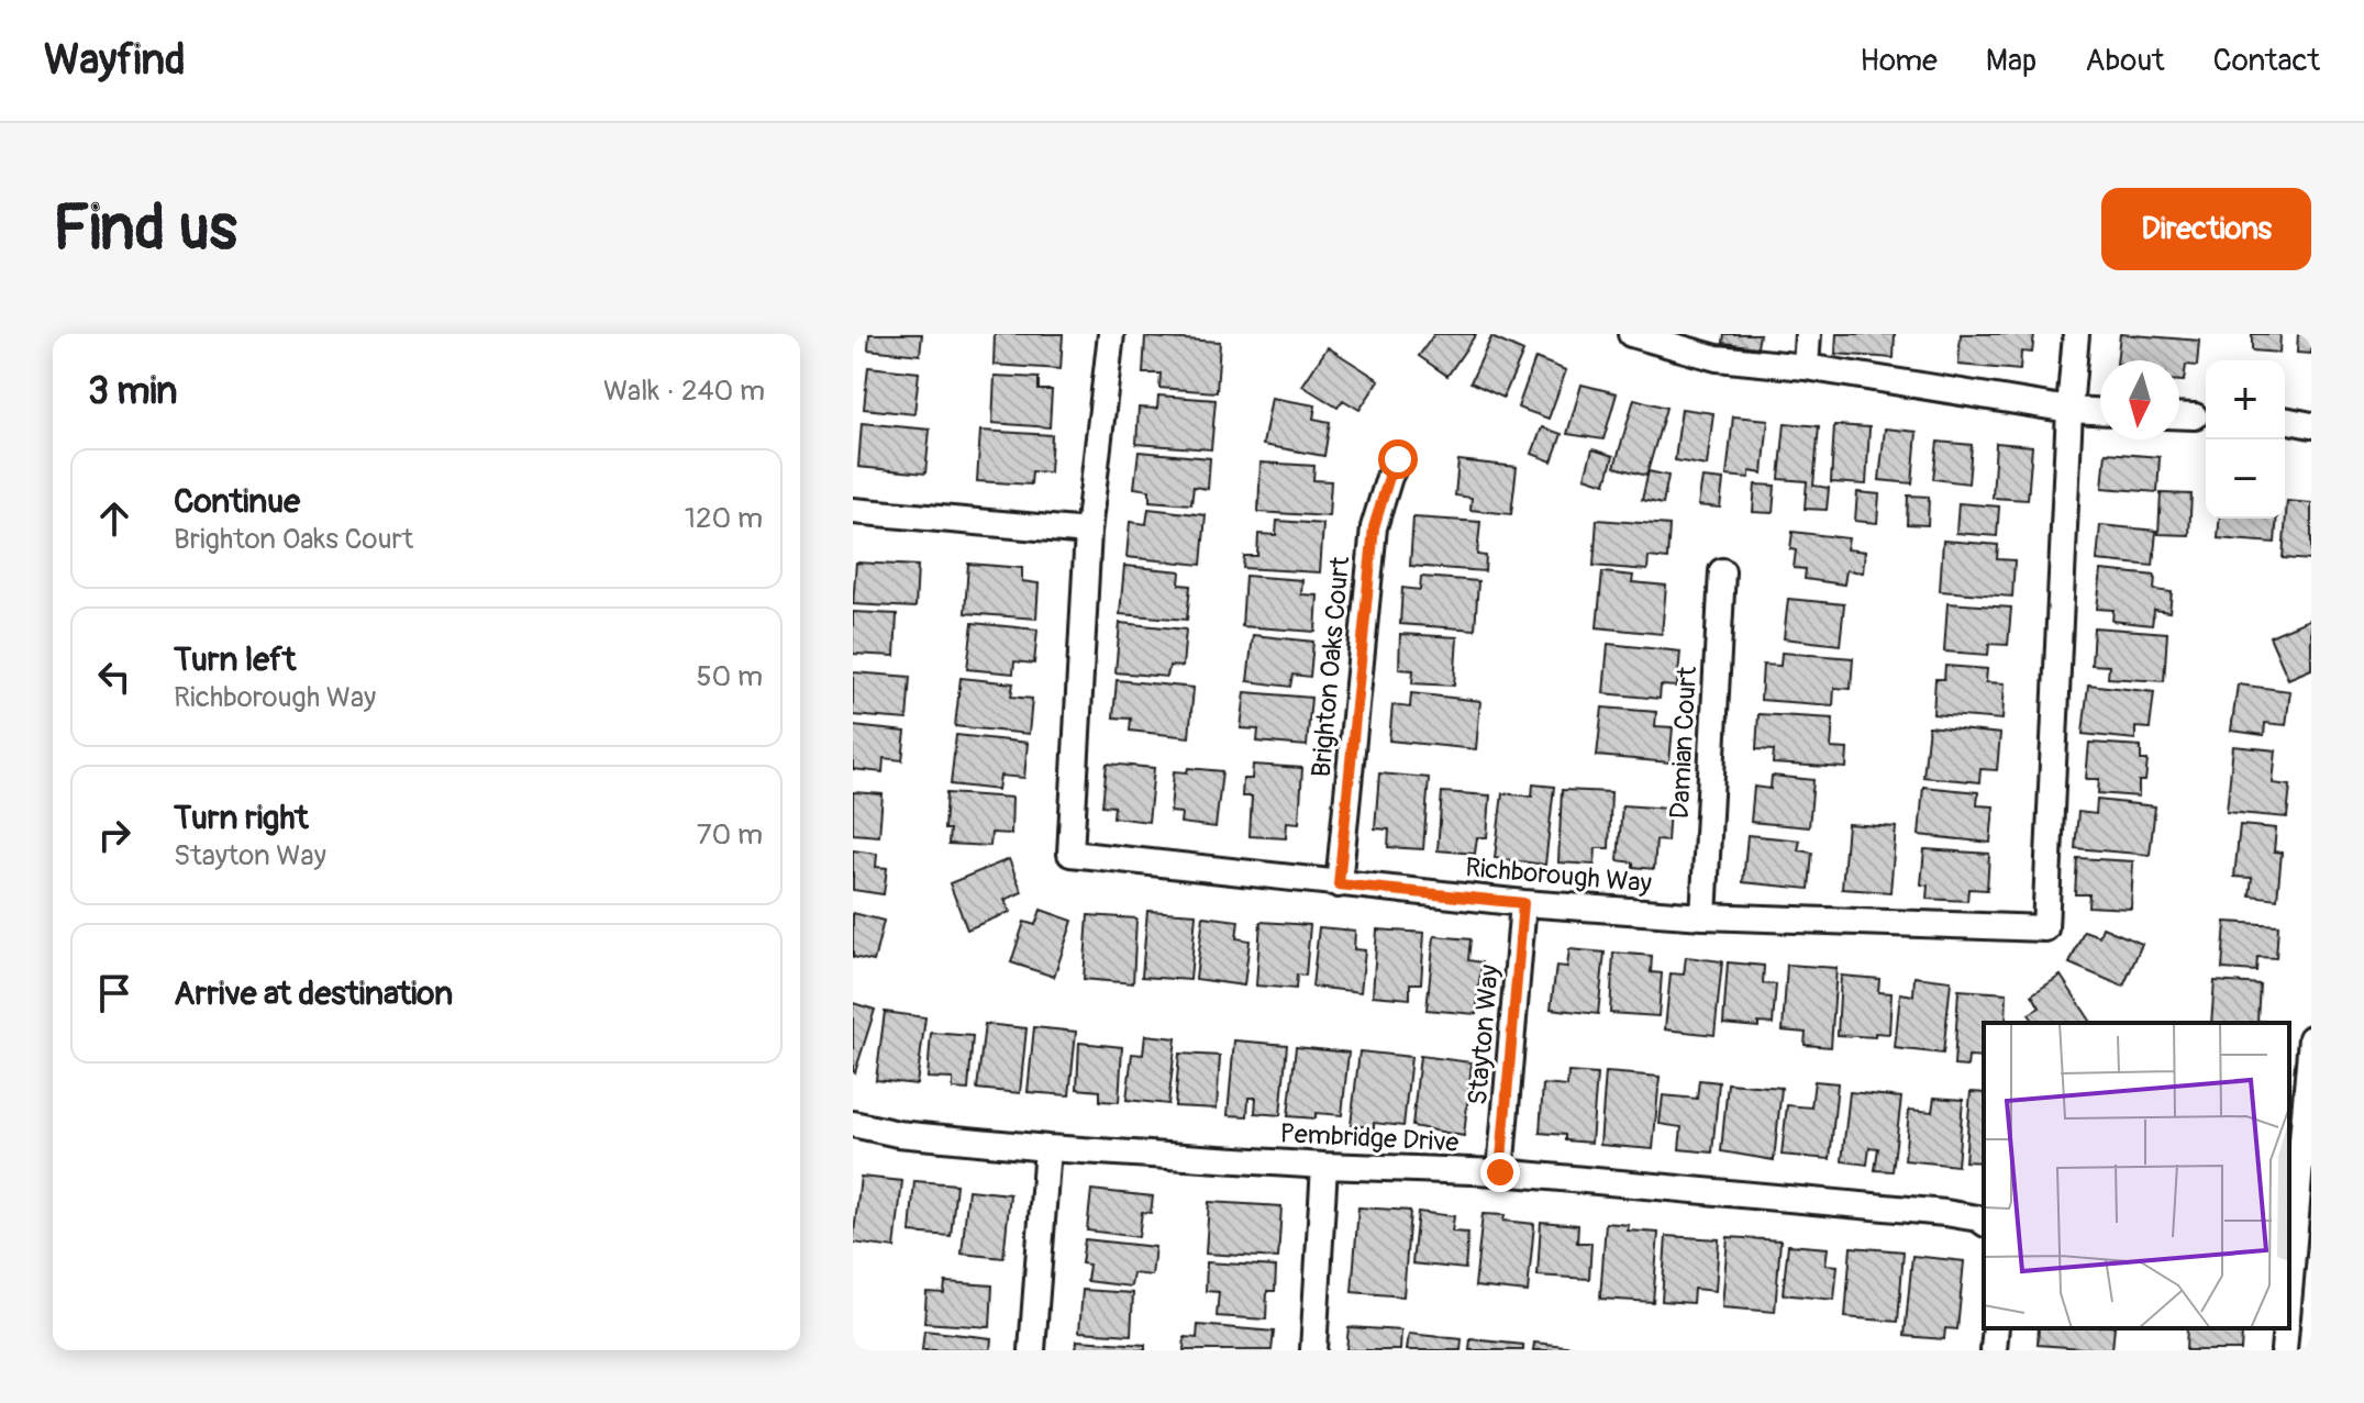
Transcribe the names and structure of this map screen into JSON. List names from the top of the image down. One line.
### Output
{"streets":{"street":["Brighton Oaks Court","Damian Court","Richborough Way","Stayton Way","Pembridge Drive"]},"crossings":[["Brighton Oaks Court","Richborough Way"],["Damian Court","Richborough Way"],["Richborough Way","Stayton Way"],["Stayton Way","Pembridge Drive"]],"north":"bottom","page":{"header":"Wayfind","nav":["Home","Map","About","Contact"],"buttons":"Directions","title":"Find us","heading":["3 min","Walk · 240 m"],"map_buttons":["+","−"],"list":[["Continue","Brighton Oaks Court","120 m"],["Turn left","Richborough Way","50 m"],["Turn right","Stayton Way","70 m"],"Arrive at destination"]}}
